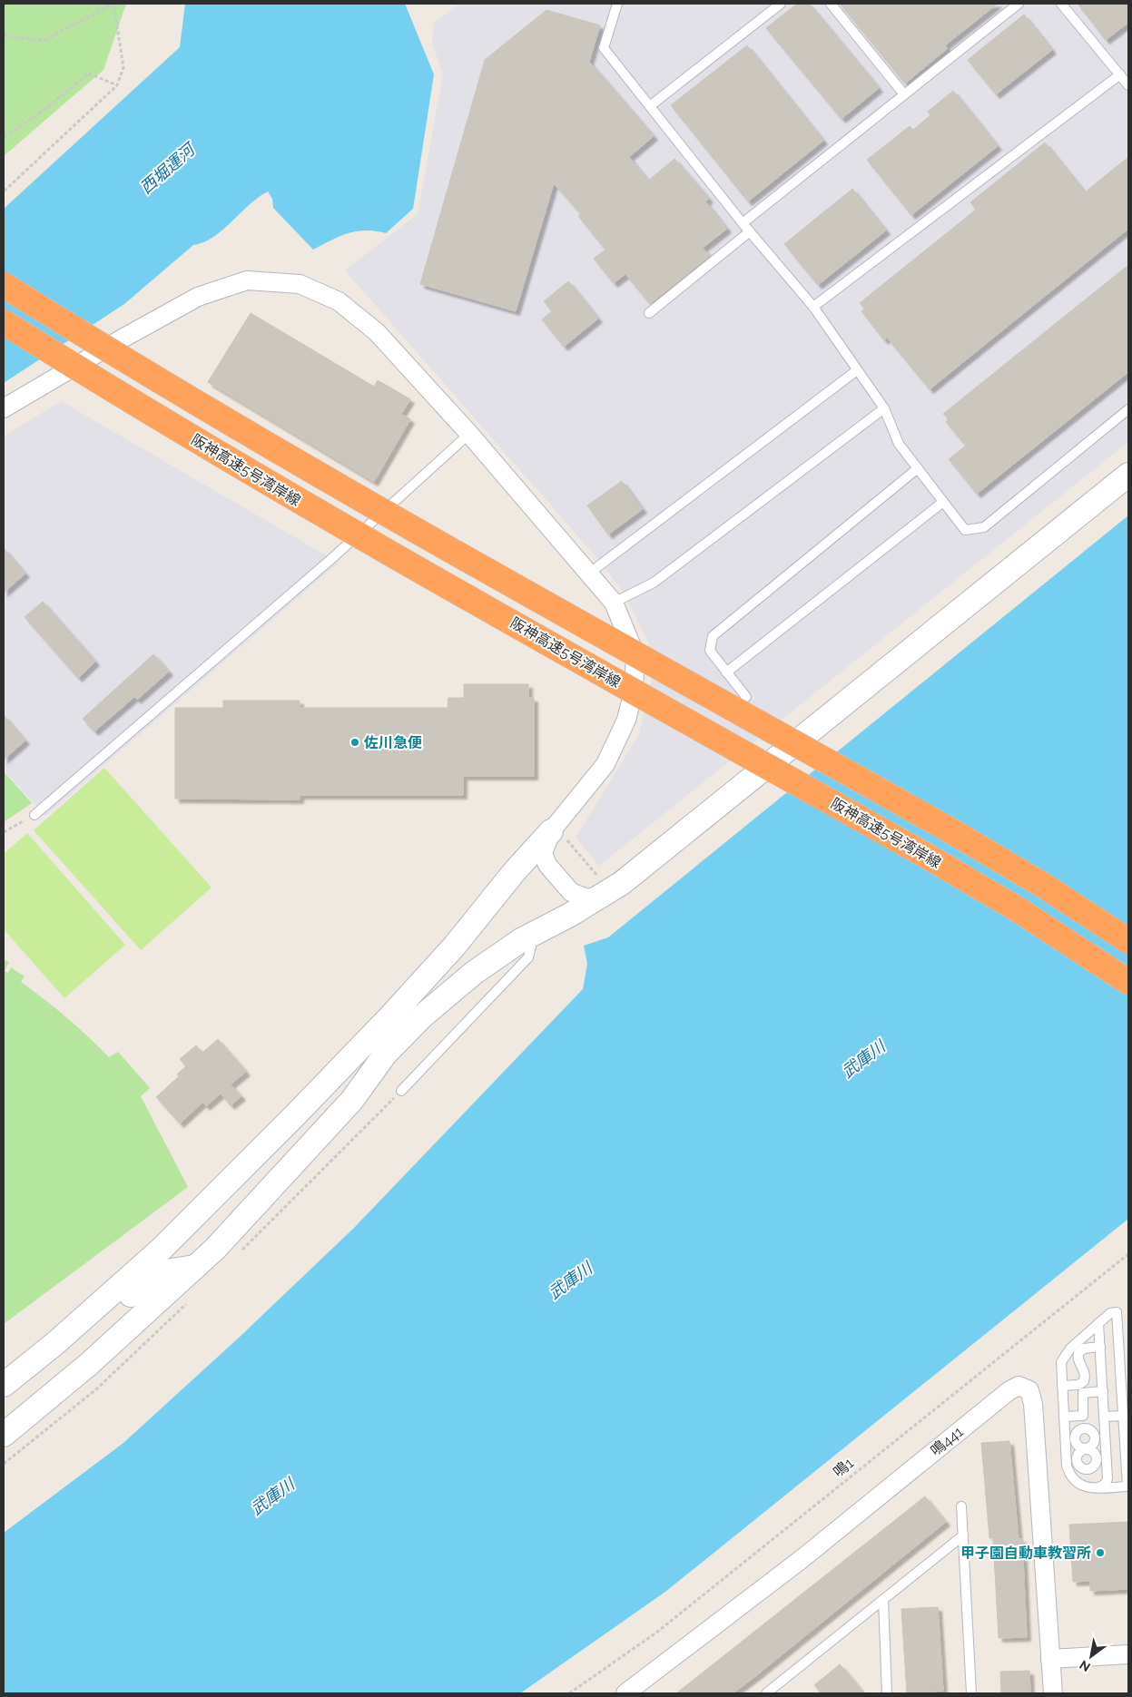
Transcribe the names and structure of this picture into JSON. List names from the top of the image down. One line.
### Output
{"streets":{"highway":["阪神高速5号湾岸線"],"street":["鳴441"],"path":["鳴1"]},"water":["西堀運河","武庫川"],"places":["佐川急便","甲子園自動車教習所"],"north":"bottom left"}
